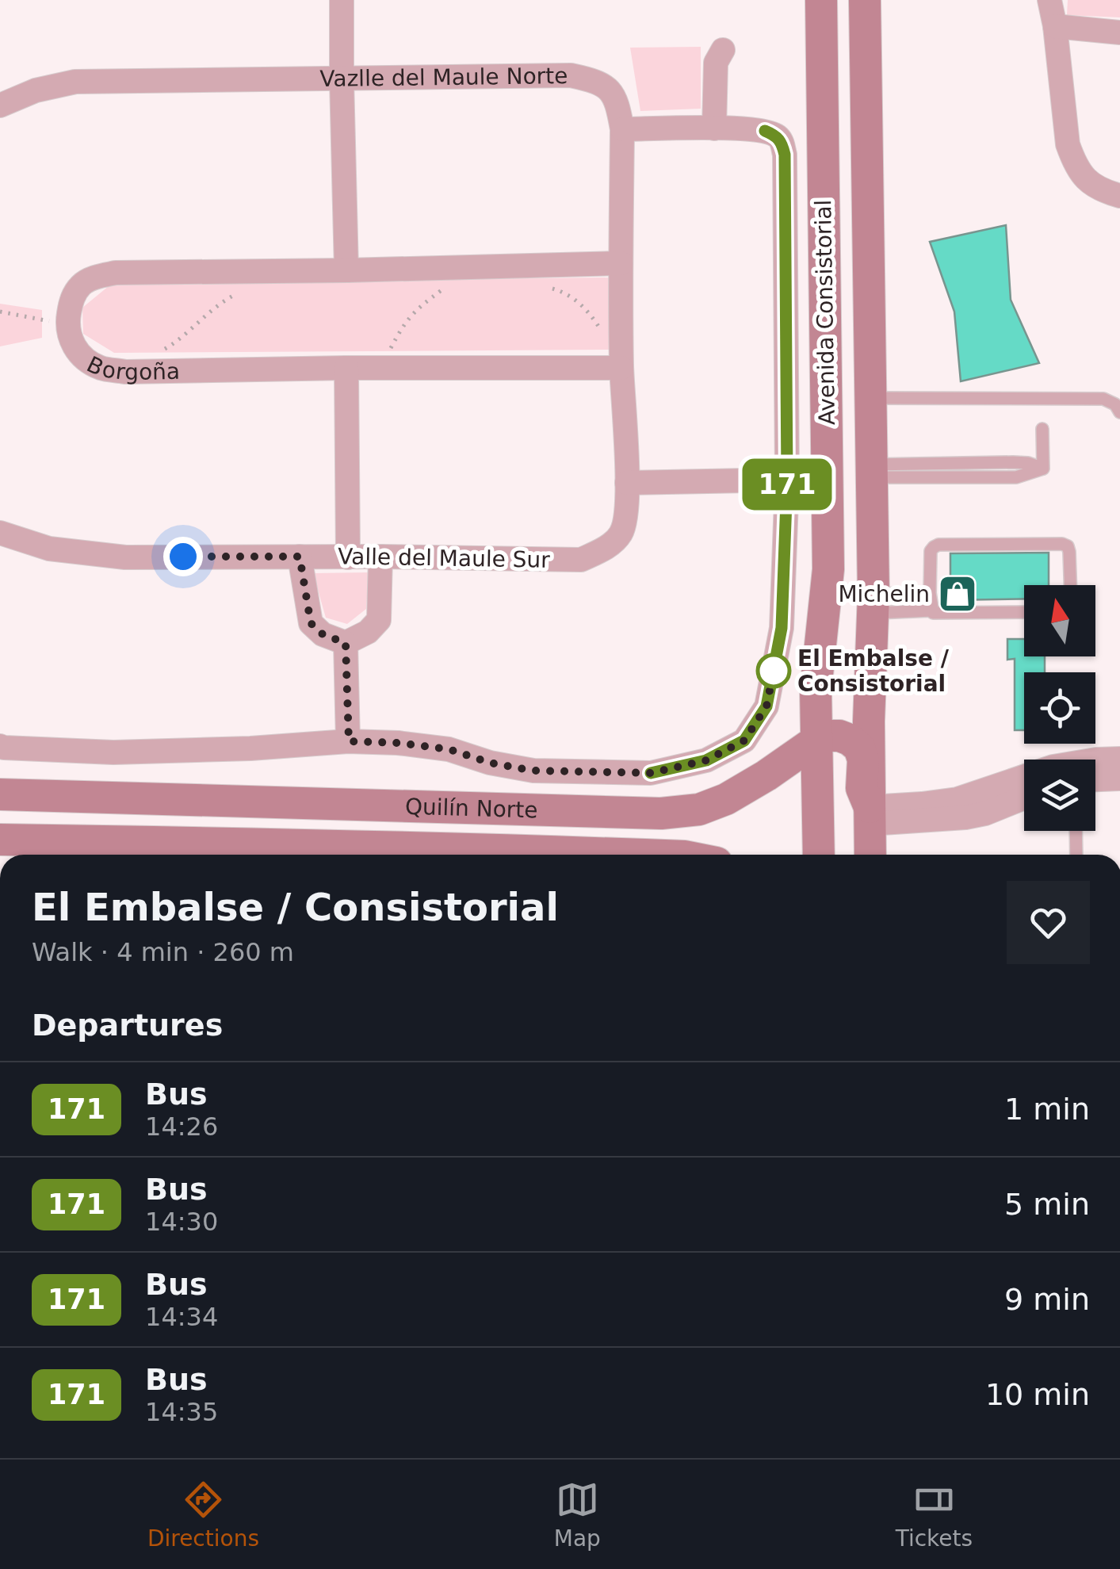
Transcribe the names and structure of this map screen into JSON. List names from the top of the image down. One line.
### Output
{"streets":{"main road":["Avenida Consistorial","Quilín Norte"],"street":["Vazlle del Maule Norte","Borgoña","Valle del Maule Sur"]},"crossings":[["Vazlle del Maule Norte","Borgoña"],["Vazlle del Maule Norte","Valle del Maule Sur"],["Avenida Consistorial","Quilín Norte"],["Borgoña","Valle del Maule Sur"]],"places":{"shop":["Michelin"],"other":["El Embalse / Consistorial"]},"lines":["bus line 171"],"north":"top","page":{"on_map":"171","heading":[["El Embalse / Consistorial","Walk · 4 min · 260 m"],"Departures"],"list":[{"mark":"171","name":"Bus","note":"14:26","value":"1 min"},{"mark":"171","name":"Bus","note":"14:30","value":"5 min"},{"mark":"171","name":"Bus","note":"14:34","value":"9 min"},{"mark":"171","name":"Bus","note":"14:35","value":"10 min"}],"tabs":["Directions","Map","Tickets"]}}
